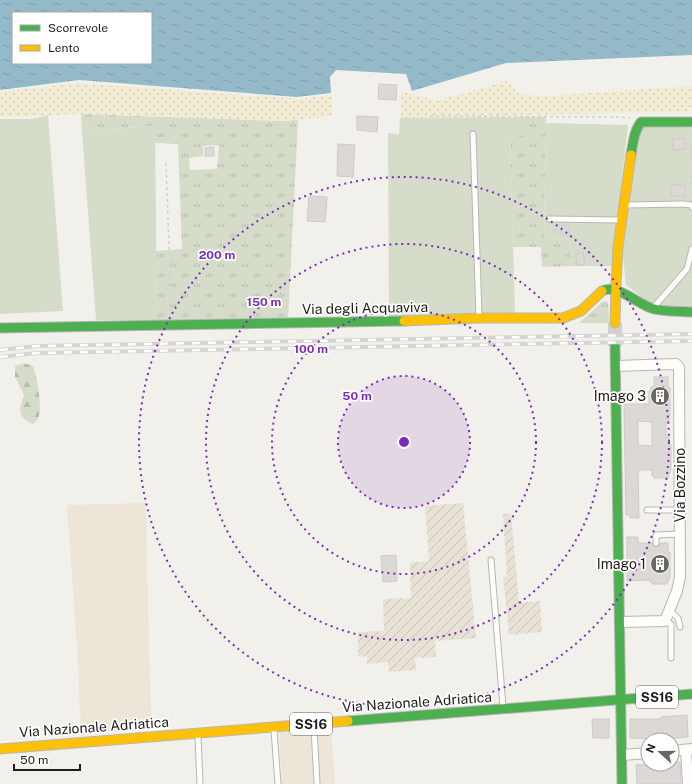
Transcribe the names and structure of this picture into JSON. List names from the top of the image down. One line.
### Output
{"streets":{"street":["Via degli Acquaviva","Via Bozzino","SS16","Via Nazionale Adriatica"]},"places":{"building":["Imago 3","Imago 1"]},"legend":["Scorrevole","Lento"],"scale_bar":"50 m","north":"left","rings":["200 m","150 m","100 m","50 m"]}
